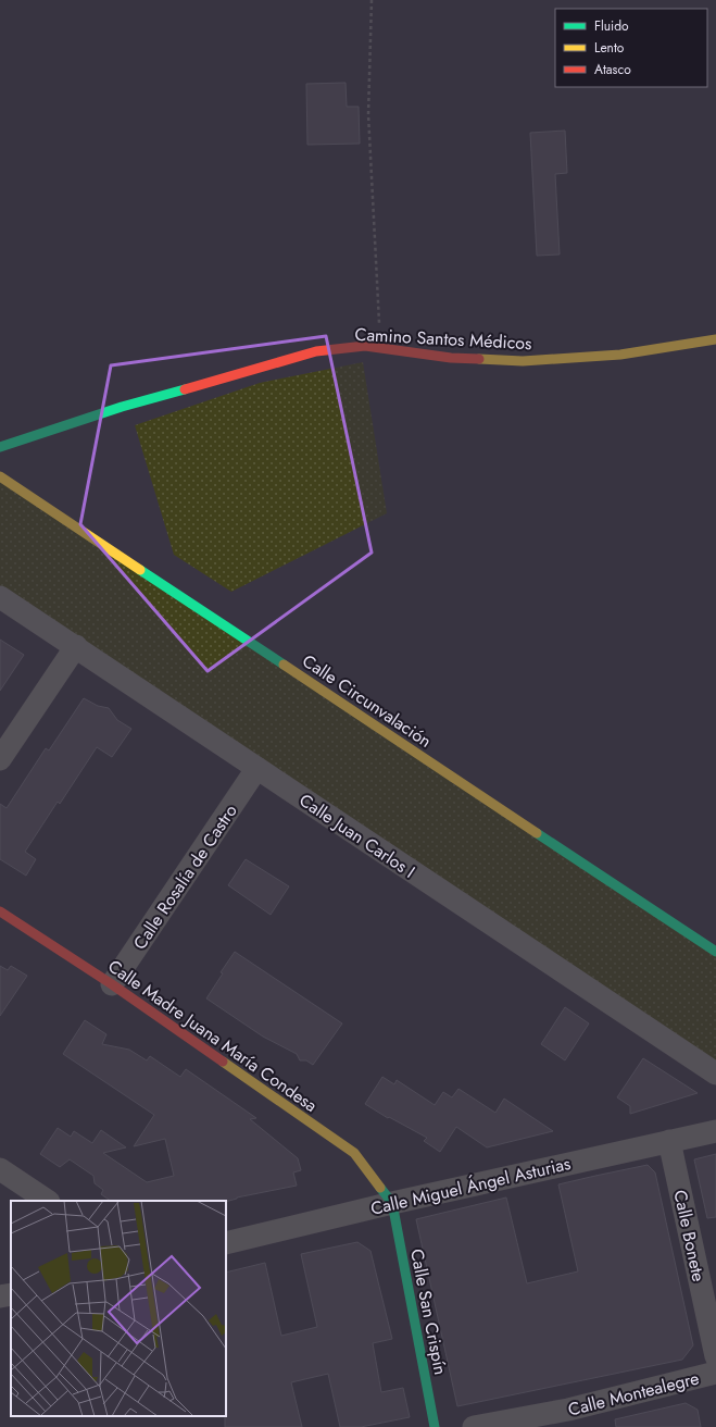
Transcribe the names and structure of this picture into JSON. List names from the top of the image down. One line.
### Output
{"streets":{"street":["Camino Santos Médicos","Calle Circunvalación","Calle Juan Carlos I","Calle Rosalía de Castro","Calle Madre Juana María Condesa","Calle Miguel Ángel Asturias","Calle Bonete","Calle San Crispín","Calle Montealegre"]},"crossings":[["Calle Juan Carlos I","Calle Rosalía de Castro"],["Calle Rosalía de Castro","Calle Madre Juana María Condesa"],["Calle Madre Juana María Condesa","Calle Miguel Ángel Asturias"],["Calle Madre Juana María Condesa","Calle San Crispín"],["Calle Miguel Ángel Asturias","Calle Bonete"],["Calle Miguel Ángel Asturias","Calle San Crispín"]],"legend":["Fluido","Lento","Atasco"]}
